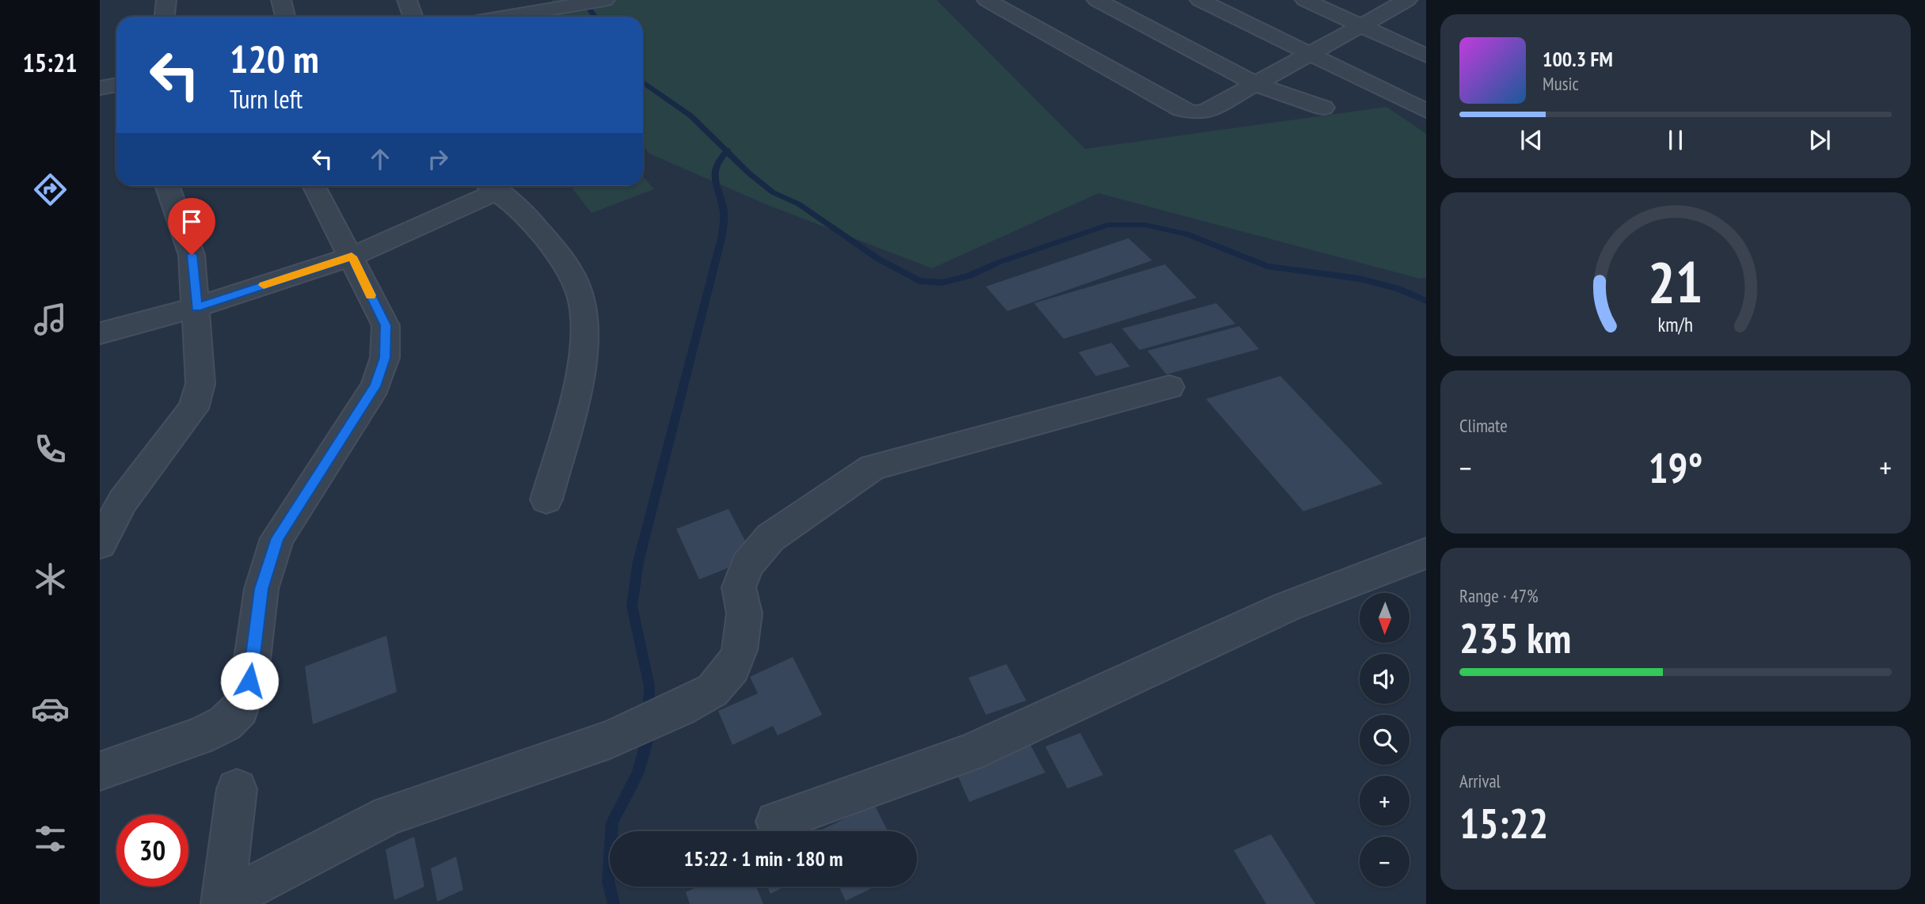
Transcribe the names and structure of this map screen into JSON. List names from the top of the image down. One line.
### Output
{"north":"bottom","page":{"tabs":"15:21","turn":["120 m","Turn left"],"song":["100.3 FM","Music"],"tile":["Climate",["Range · 47%","235 km"],["Arrival","15:22"]],"heat":["−","19°","+"],"map_buttons":["+","−"],"limit":"30","trip":"15:22 · 1 min · 180 m","gauge":["21","km/h"]}}
